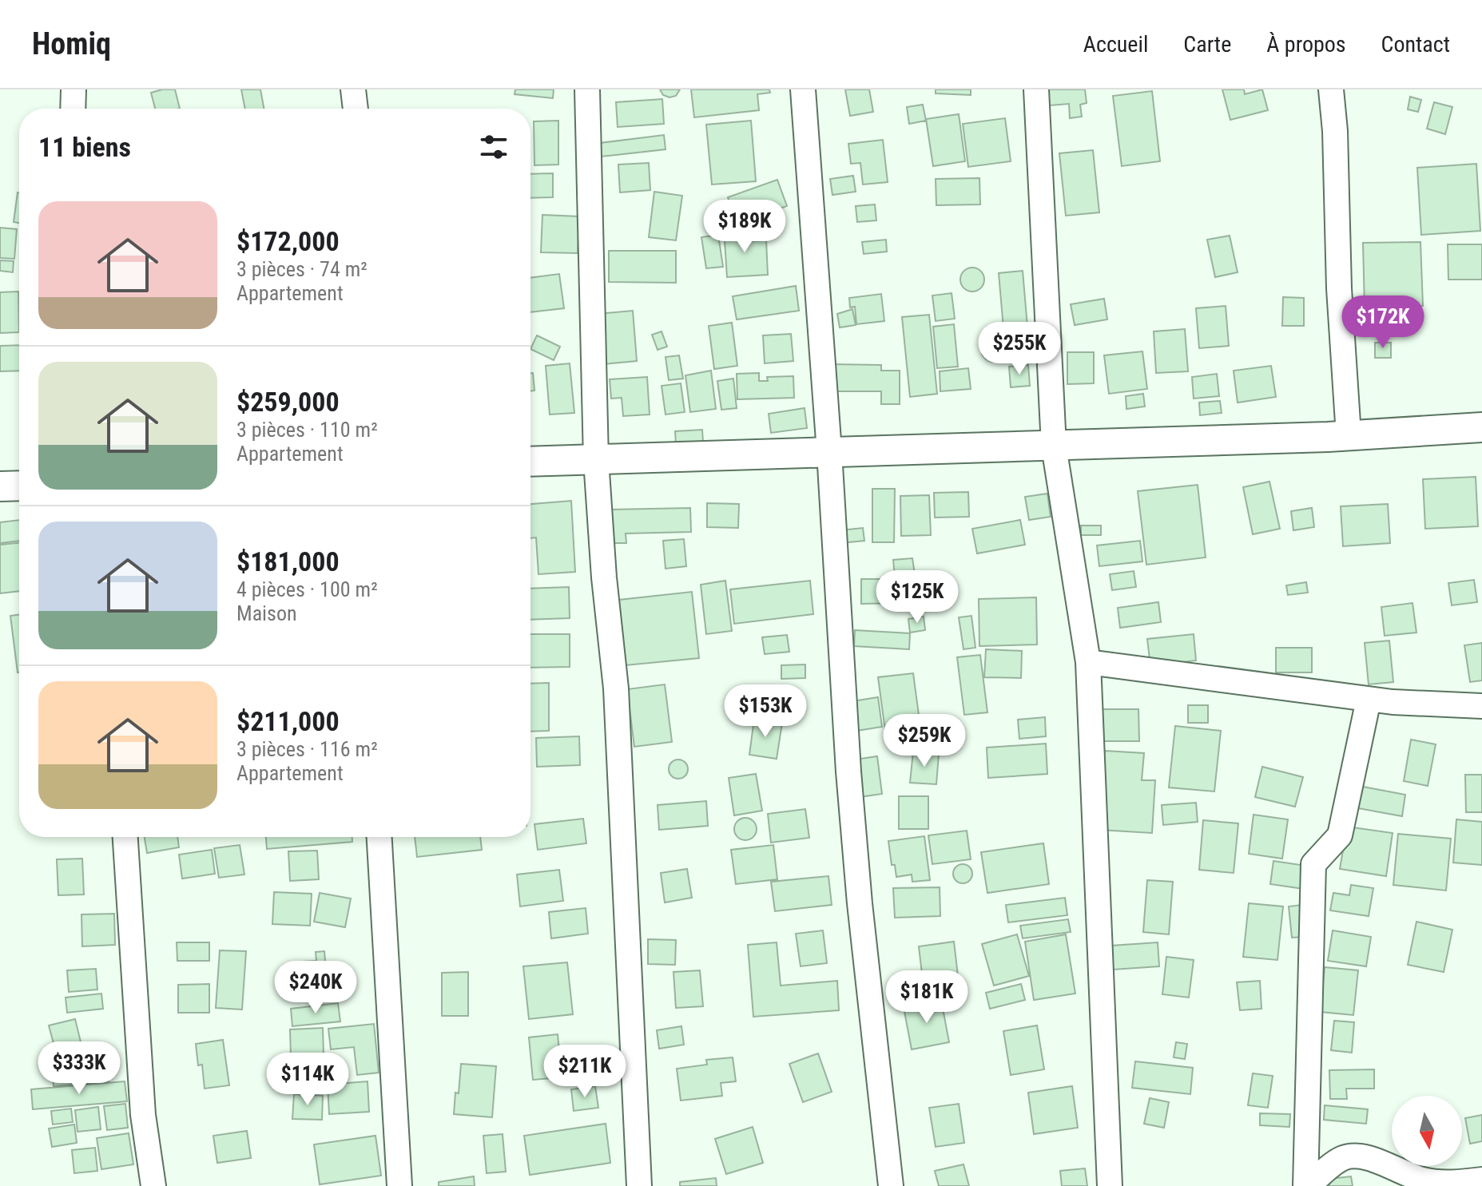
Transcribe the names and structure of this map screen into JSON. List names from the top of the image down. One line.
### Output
{"north":"bottom","page":{"header":"Homiq","nav":["Accueil","Carte","À propos","Contact"],"heading":"11 biens","list":[{"name":"$172,000","note":"3 pièces · 74 m² · Appartement"},{"name":"$259,000","note":"3 pièces · 110 m² · Appartement"},{"name":"$181,000","note":"4 pièces · 100 m² · Maison"},{"name":"$211,000","note":"3 pièces · 116 m² · Appartement"}],"price":["$189K","$172K","$255K","$125K","$153K","$259K","$240K","$181K","$333K","$211K","$114K"]}}
